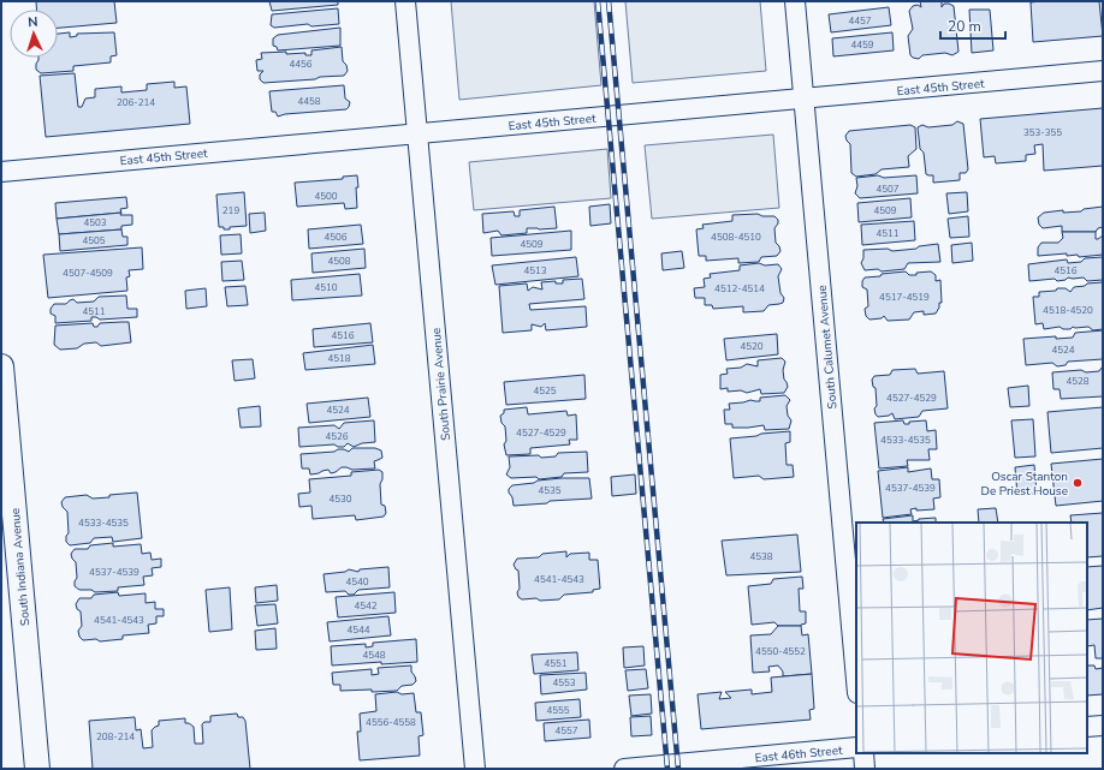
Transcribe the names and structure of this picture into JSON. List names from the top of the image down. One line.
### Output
{"streets":{"street":["East 45th Street","South Calumet Avenue","South Prairie Avenue","South Indiana Avenue","East 46th Street"]},"crossings":[["East 45th Street","South Calumet Avenue"],["East 45th Street","South Prairie Avenue"]],"places":["Oscar Stanton De Priest House"],"house_numbers":["4457","4459","4456","4458","206-214","353-355","4507","4500","219","4509","4503","4511","4506","4508-4510","4505","4509","4508","4513","4516","4507-4509","4510","4512-4514","4517-4519","4518-4520","4511","4516","4520","4524","4518","4528","4525","4527-4529","4524","4527-4529","4526","4533-4535","4537-4539","4535","4530","4533-4535","4538","4537-4539","4541-4543","4540","4542","4541-4543","4544","4550-4552","4548","4551","4553","4555","4556-4558","4557","208-214"],"scale_bar":"20 m","north":"top"}
